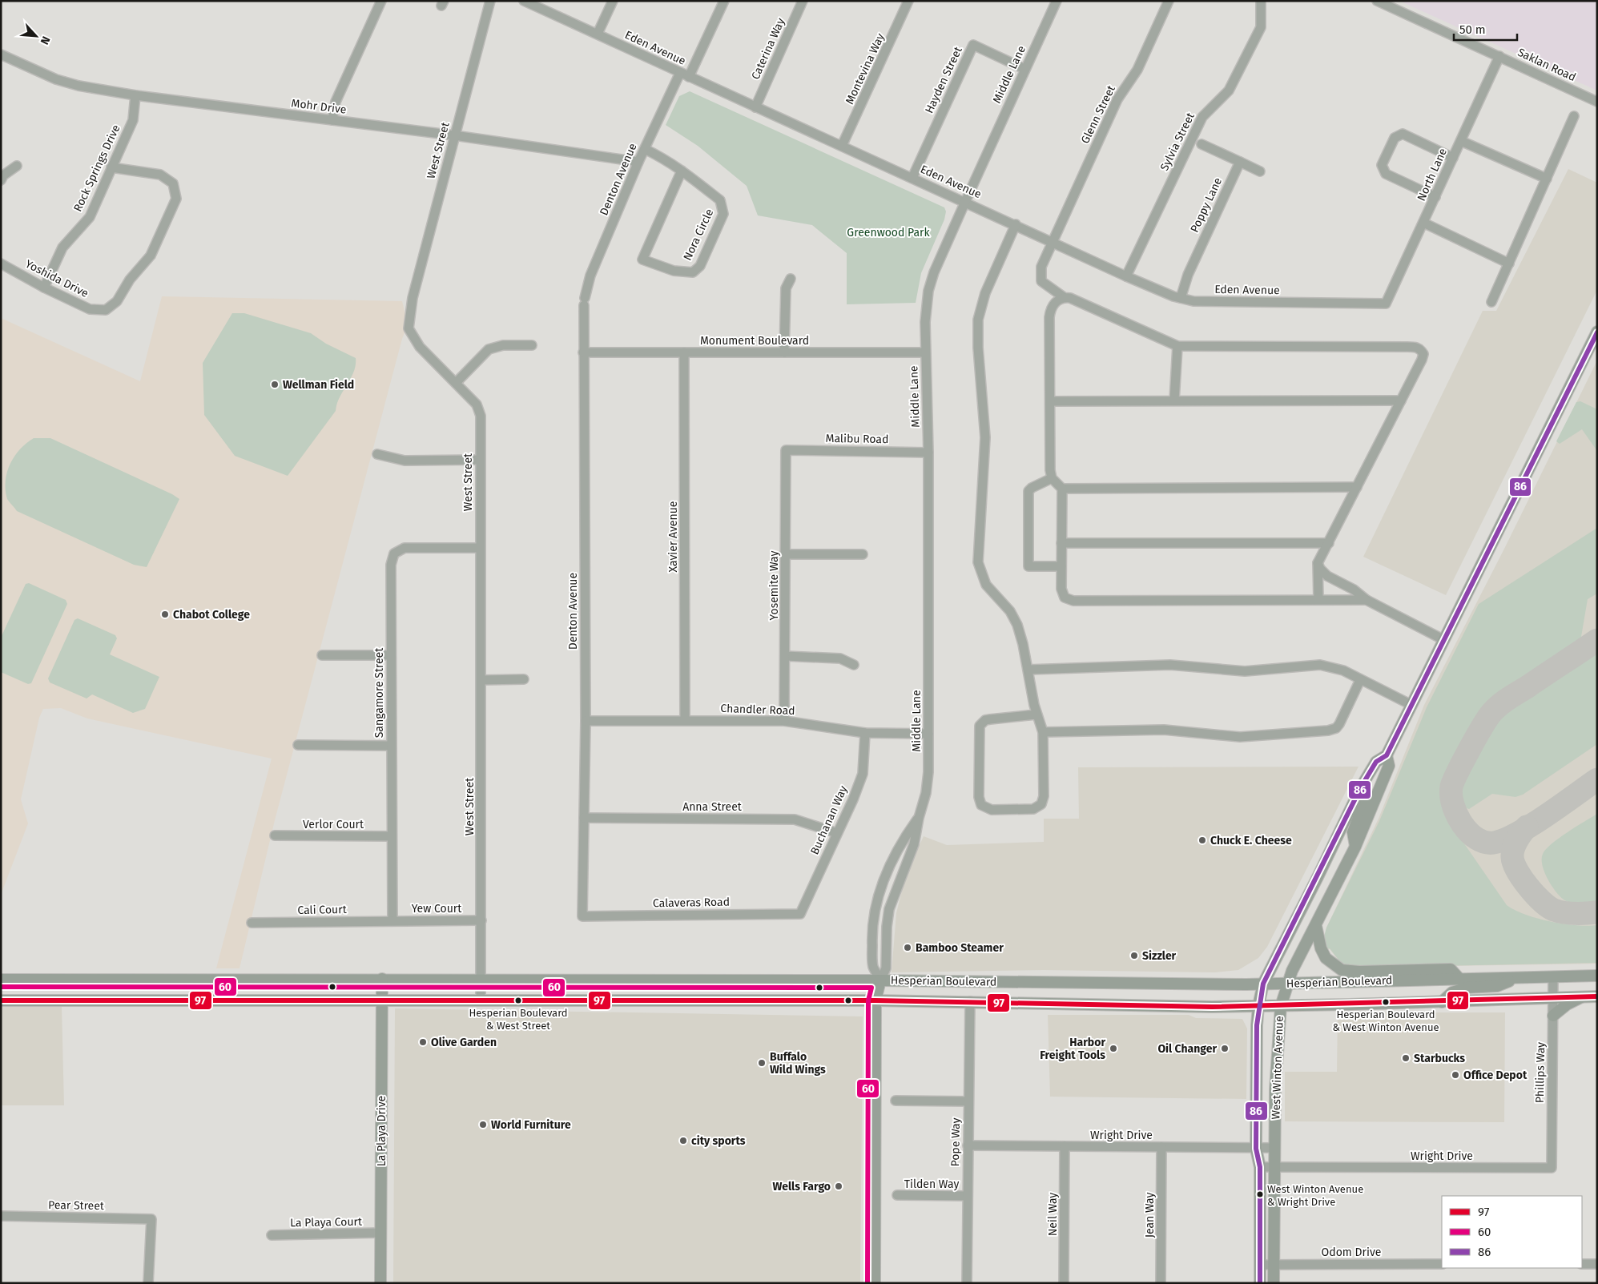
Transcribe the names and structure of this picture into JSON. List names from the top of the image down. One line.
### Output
{"streets":{"main road":["Hesperian Boulevard","West Winton Avenue","La Playa Drive"],"street":["Eden Avenue","Caterina Way","Saklan Road","Montevina Way","Middle Lane","Hayden Street","Mohr Drive","Glenn Street","Sylvia Street","West Street","Rock Springs Drive","North Lane","Denton Avenue","Poppy Lane","Nora Circle","Yoshida Drive","Monument Boulevard","Malibu Road","Xavier Avenue","Yosemite Way","Sangamore Street","Chandler Road","Anna Street","Buchanan Way","Verlor Court","Calaveras Road","Yew Court","Cali Court","Phillips Way","Wright Drive","Pope Way","Tilden Way","Pear Street","Neil Way","Jean Way","La Playa Court","Odom Drive"]},"crossings":[["Eden Avenue","Caterina Way"],["Eden Avenue","Montevina Way"],["Eden Avenue","Middle Lane"],["Eden Avenue","Hayden Street"],["Eden Avenue","Glenn Street"],["Eden Avenue","Sylvia Street"],["Eden Avenue","North Lane"],["Eden Avenue","Denton Avenue"],["Eden Avenue","Poppy Lane"],["Saklan Road","North Lane"],["Middle Lane","Hayden Street"],["Middle Lane","Monument Boulevard"],["Middle Lane","Malibu Road"],["Middle Lane","Chandler Road"],["Middle Lane","Hesperian Boulevard"],["Mohr Drive","West Street"],["Mohr Drive","Rock Springs Drive"],["Mohr Drive","Denton Avenue"],["West Street","Sangamore Street"],["West Street","Yew Court"],["West Street","Hesperian Boulevard"],["Rock Springs Drive","Yoshida Drive"],["Denton Avenue","Nora Circle"],["Denton Avenue","Monument Boulevard"],["Denton Avenue","Chandler Road"],["Denton Avenue","Anna Street"],["Denton Avenue","Calaveras Road"],["Monument Boulevard","Xavier Avenue"],["Malibu Road","Yosemite Way"],["Xavier Avenue","Chandler Road"],["Yosemite Way","Chandler Road"],["Sangamore Street","Verlor Court"],["Sangamore Street","Yew Court"],["Sangamore Street","Cali Court"],["Chandler Road","Buchanan Way"],["Anna Street","Buchanan Way"],["Buchanan Way","Calaveras Road"],["Yew Court","Cali Court"],["Hesperian Boulevard","West Winton Avenue"],["Hesperian Boulevard","Phillips Way"],["Hesperian Boulevard","La Playa Drive"],["Hesperian Boulevard","Pope Way"],["West Winton Avenue","Wright Drive"],["West Winton Avenue","Odom Drive"],["Phillips Way","Wright Drive"],["La Playa Drive","La Playa Court"],["Wright Drive","Pope Way"],["Wright Drive","Neil Way"],["Wright Drive","Jean Way"],["Pope Way","Tilden Way"]],"parks":["Greenwood Park"],"places":["Wellman Field","Chabot College","Chuck E. Cheese","Bamboo Steamer","Sizzler","Hesperian Boulevard & West Street","Hesperian Boulevard & West Winton Avenue","Olive Garden","Harbor Freight Tools","Oil Changer","Starbucks","Buffalo Wild Wings","Office Depot","World Furniture","city sports","Wells Fargo","West Winton Avenue & Wright Drive"],"lines":["transit line 86","transit line 60","transit line 97"],"legend":["97","60","86"],"scale_bar":"50 m","north":"bottom right"}
